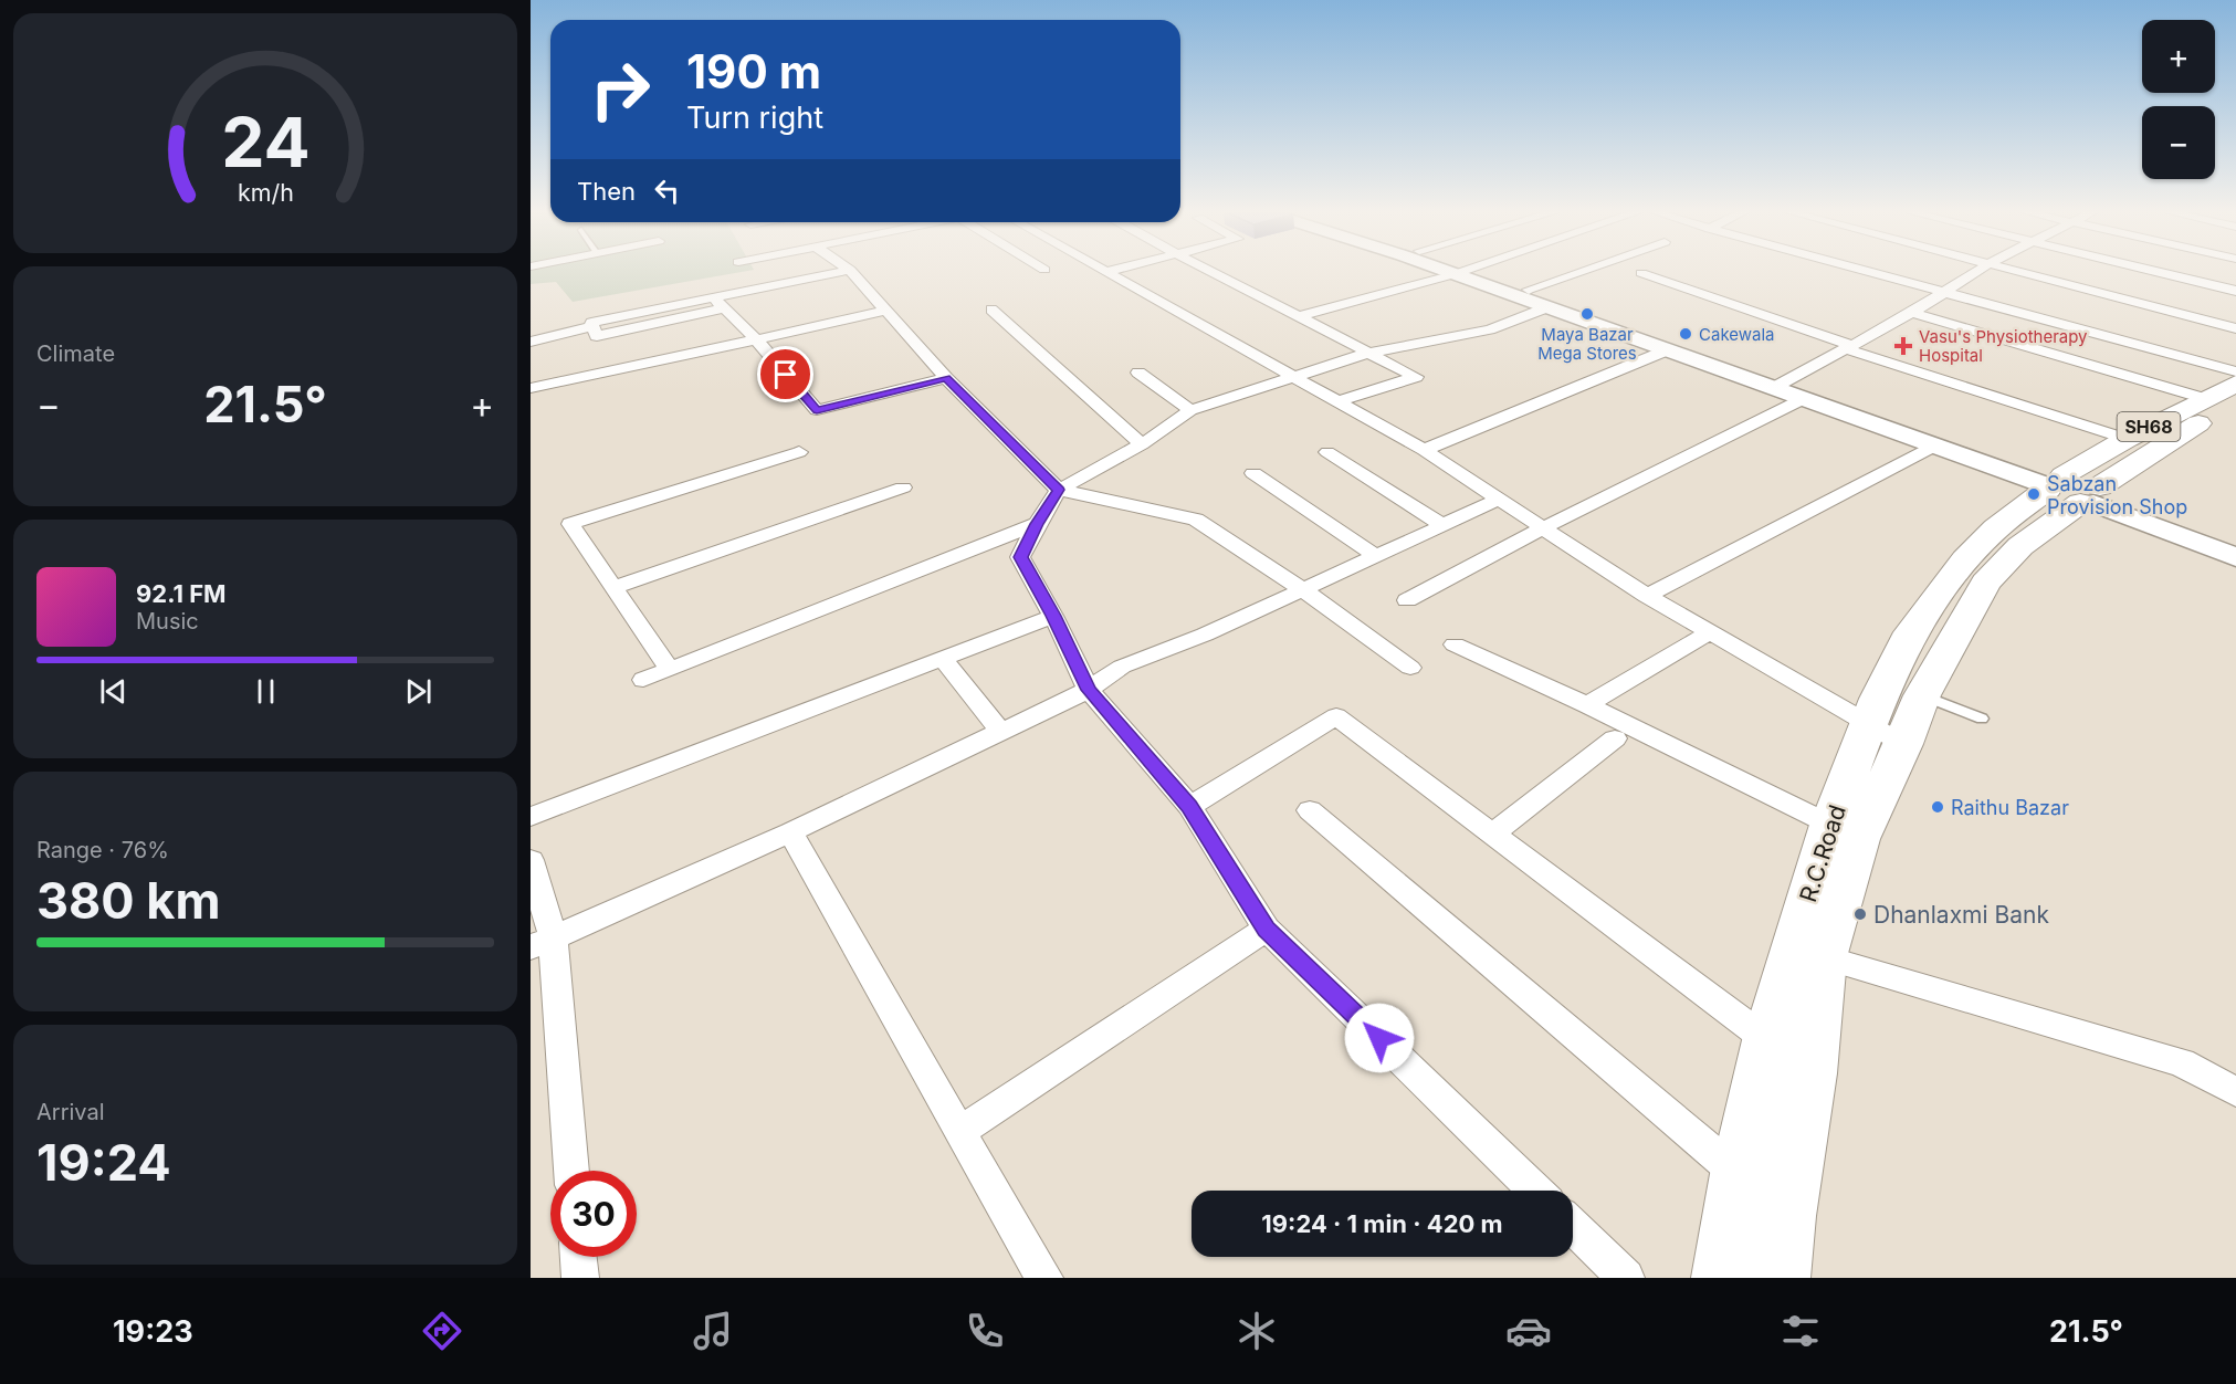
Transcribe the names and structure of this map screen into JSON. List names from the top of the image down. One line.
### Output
{"streets":{"main road":["SH68","R.C.Road"]},"places":{"other":["Maya Bazar Mega Stores","Cakewala","Sabzan Provision Shop","Raithu Bazar","Dhanlaxmi Bank"],"health":["Vasu's Physiotherapy Hospital"]},"page":{"map_buttons":["+","−"],"turn":["190 m","Turn right"],"then":"Then","tile":["Climate",["Range · 76%","380 km"],["Arrival","19:24"]],"heat":["−","21.5°","+"],"song":["92.1 FM","Music"],"limit":"30","trip":"19:24 · 1 min · 420 m","tabs":["19:23","21.5°"],"gauge":["24","km/h"]}}
